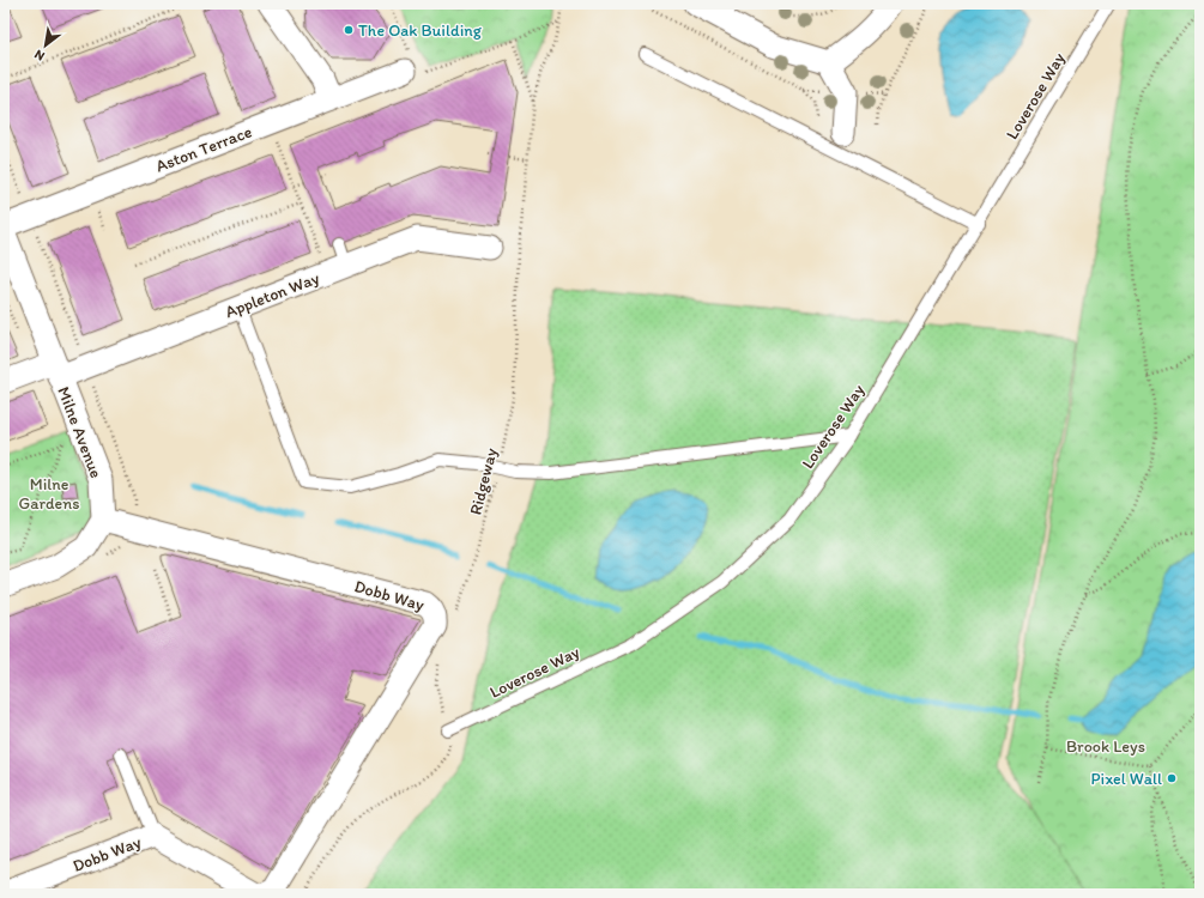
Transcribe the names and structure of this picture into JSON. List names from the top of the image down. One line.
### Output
{"streets":{"street":["Aston Terrace","Appleton Way","Milne Avenue","Dobb Way"],"lane":["Loverose Way"],"path":["Ridgeway"]},"crossings":[["Appleton Way","Milne Avenue"],["Milne Avenue","Dobb Way"]],"parks":["Milne Gardens","Brook Leys"],"places":["The Oak Building","Pixel Wall"],"north":"bottom left"}
